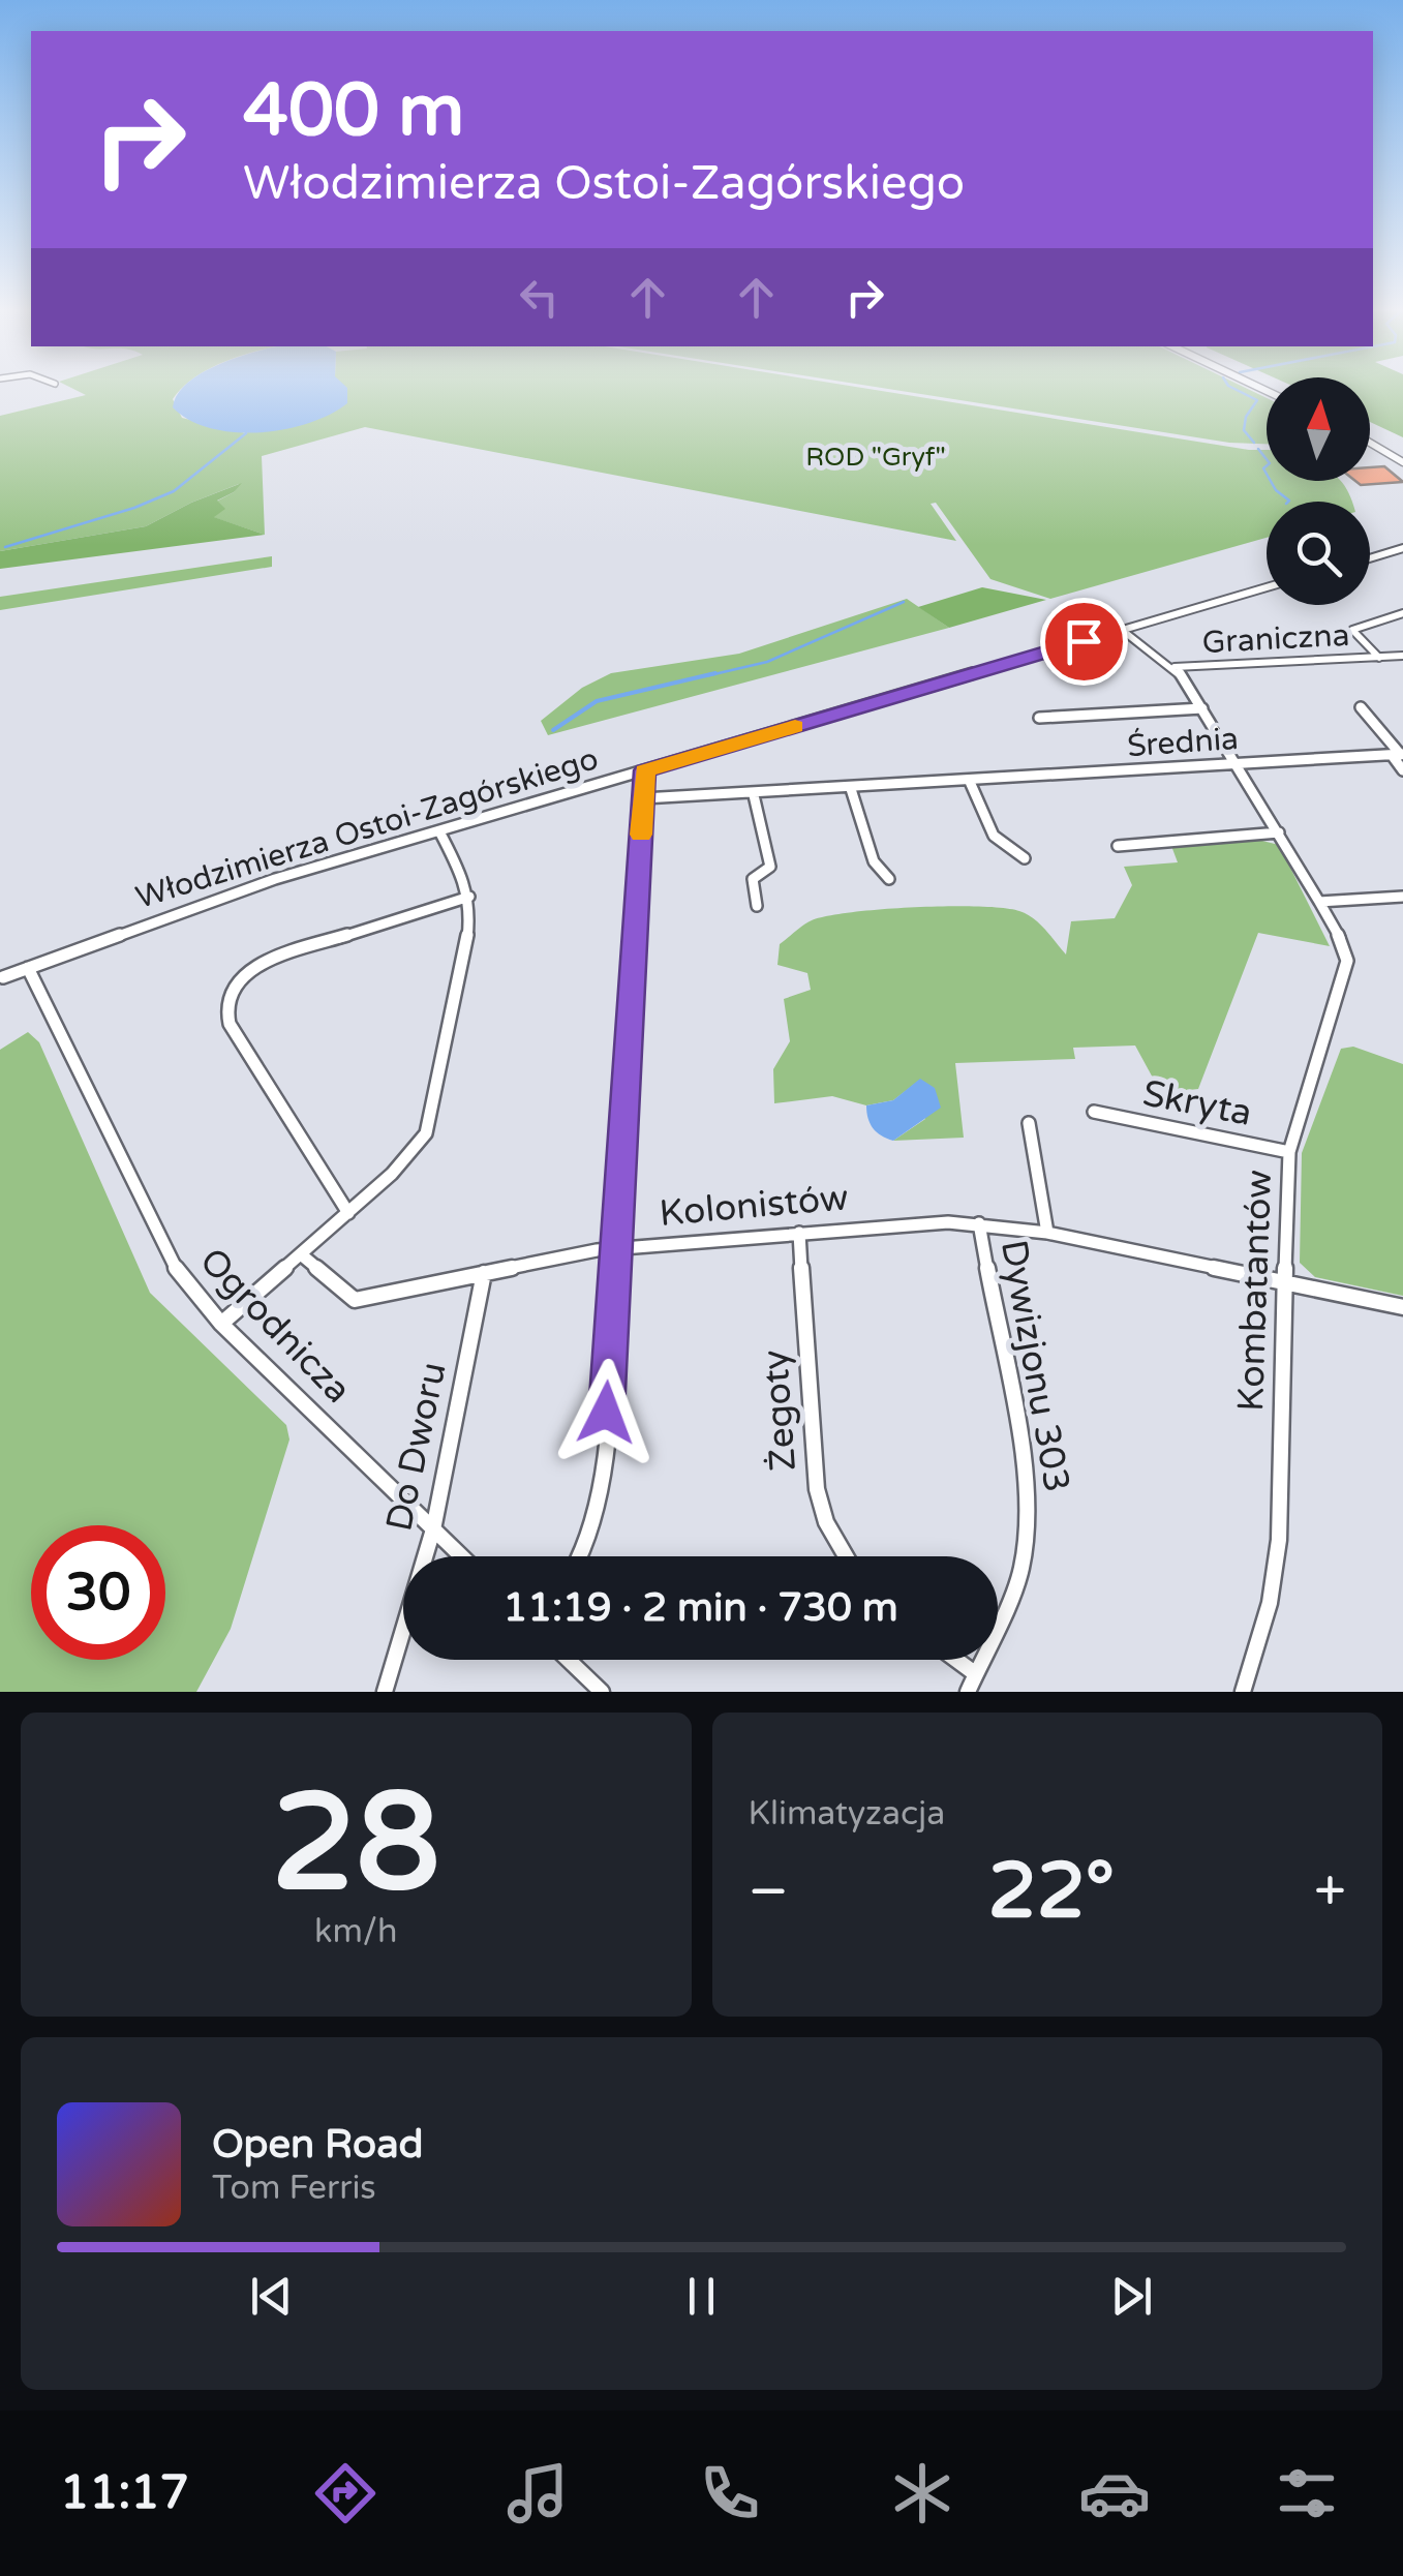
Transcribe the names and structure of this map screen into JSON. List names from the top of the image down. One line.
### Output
{"streets":{"street":["Graniczna","Średnia","Włodzimierza Ostoi-Zagórskiego","Skryta","Kolonistów","Kombatantów","Ogrodnicza","Dywizjonu 303","Żegoty","Do Dworu"]},"crossings":[["Graniczna","Kombatantów"],["Średnia","Kombatantów"],["Włodzimierza Ostoi-Zagórskiego","Kombatantów"],["Włodzimierza Ostoi-Zagórskiego","Ogrodnicza"],["Skryta","Kombatantów"],["Kolonistów","Kombatantów"],["Kolonistów","Dywizjonu 303"],["Kolonistów","Żegoty"],["Kolonistów","Do Dworu"],["Ogrodnicza","Do Dworu"]],"parks":["ROD \"Gryf\""],"north":"top","page":{"turn":["400 m","Włodzimierza Ostoi-Zagórskiego"],"limit":"30","trip":"11:19 · 2 min · 730 m","tile":[["28","km/h"],"Klimatyzacja"],"heat":["−","22°","+"],"song":["Open Road","Tom Ferris"],"tabs":"11:17"}}
